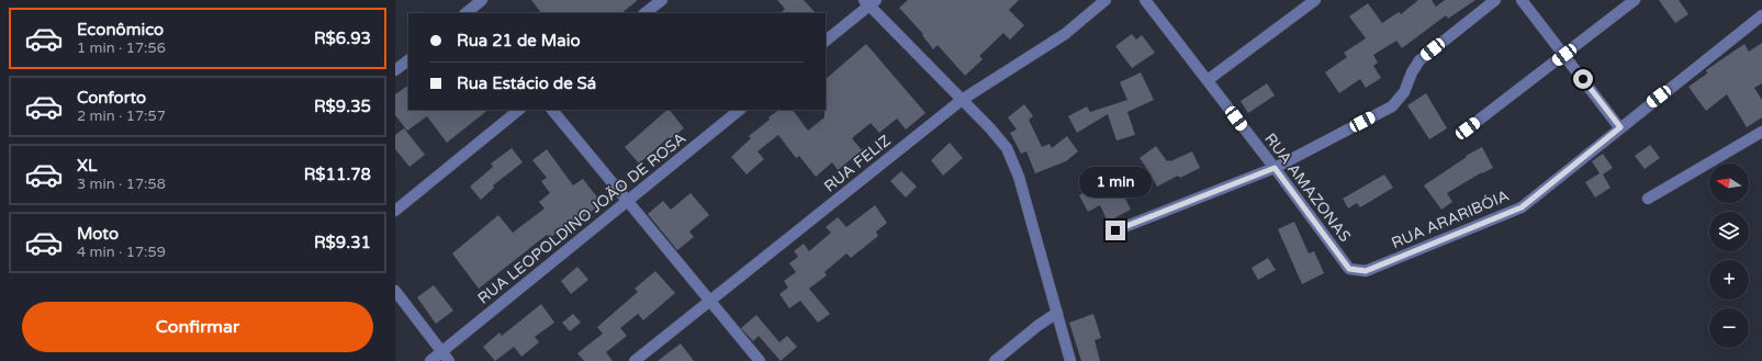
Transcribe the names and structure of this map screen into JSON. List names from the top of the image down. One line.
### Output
{"streets":{"street":["RUA FELIZ","RUA AMAZONAS","RUA LEOPOLDINO JOÃO DE ROSA","RUA ARARIBÓIA"]},"crossings":[["RUA AMAZONAS","RUA ARARIBÓIA"]],"north":"left","page":{"list":[{"name":"Econômico","note":"1 min · 17:56","value":"R$6.93"},{"name":"Conforto","note":"2 min · 17:57","value":"R$9.35"},{"name":"XL","note":"3 min · 17:58","value":"R$11.78"},{"name":"Moto","note":"4 min · 17:59","value":"R$9.31"}],"banner":["Rua 21 de Maio","Rua Estácio de Sá"],"map_buttons":["+","−"],"bubble":"1 min","buttons":"Confirmar"}}
